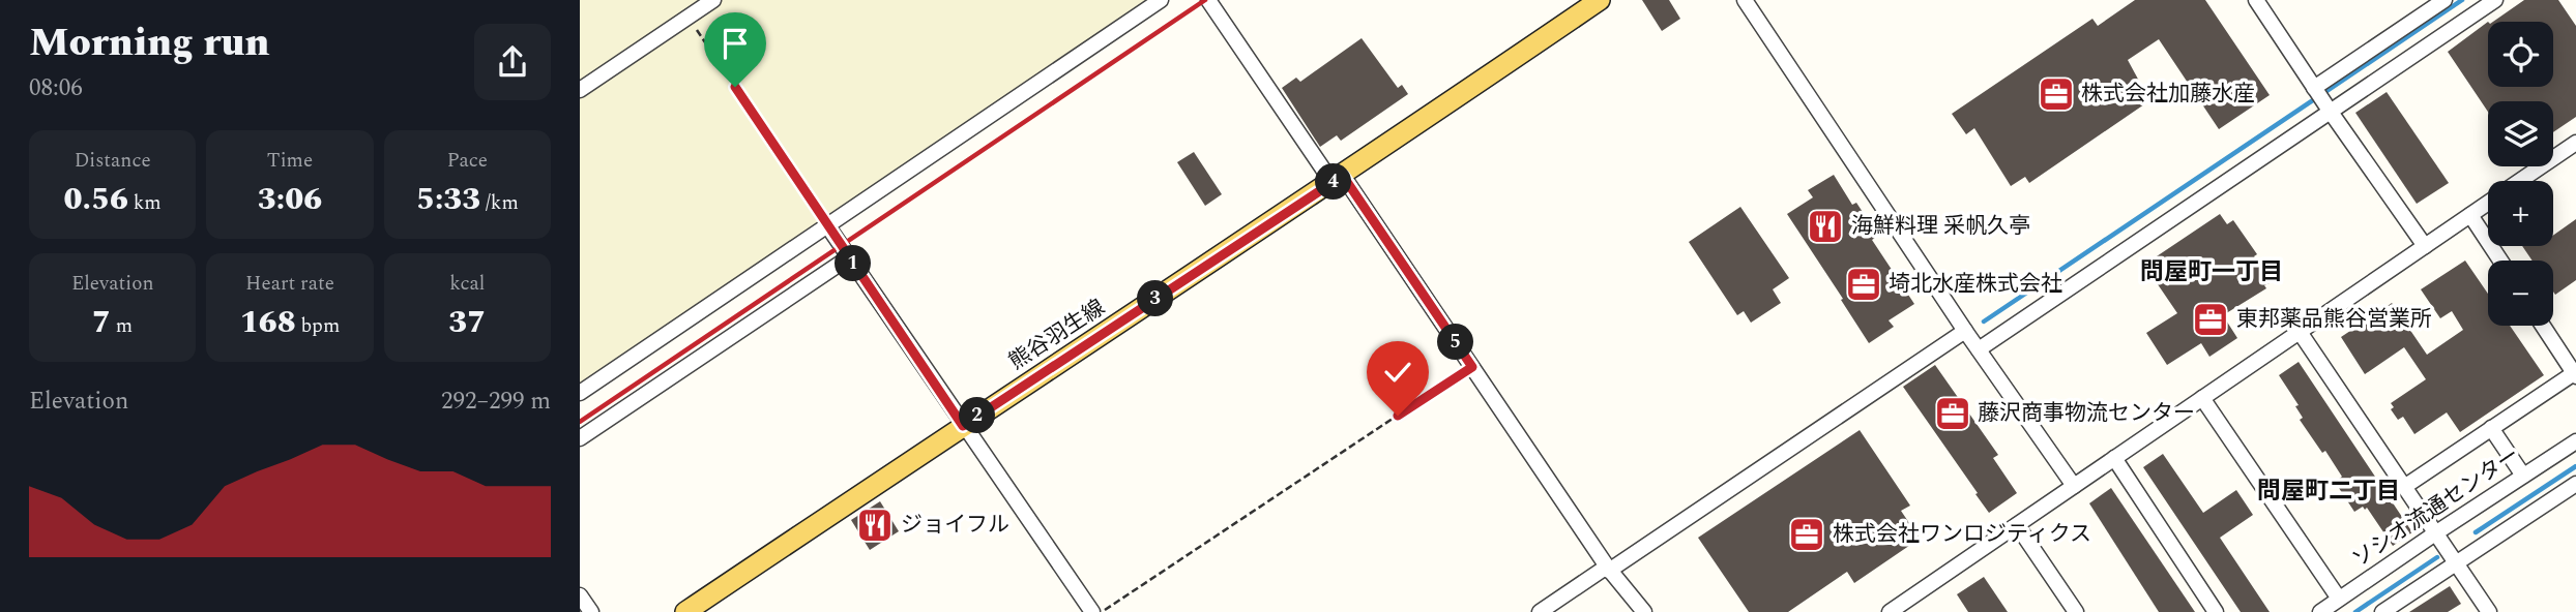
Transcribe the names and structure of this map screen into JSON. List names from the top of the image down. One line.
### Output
{"streets":{"main road":["熊谷羽生線"],"street":["ソシオ流通センター"]},"districts":["問屋町一丁目","問屋町二丁目"],"places":{"office":["株式会社加藤水産","埼北水産株式会社","東邦薬品熊谷営業所","藤沢商事物流センター","株式会社ワンロジティクス"],"restaurant":["海鮮料理 采帆久亭","ジョイフル"]},"page":{"heading":["Morning run","08:06"],"map_buttons":["+","−"],"stats":[["Distance","0.56 km"],["Time","3:06"],["Pace","5:33 /km"],["Elevation","7 m"],["Heart rate","168 bpm"],["kcal","37"]],"pins":["4","1","3","5","2"],"chart":["Elevation","292–299 m"]}}
